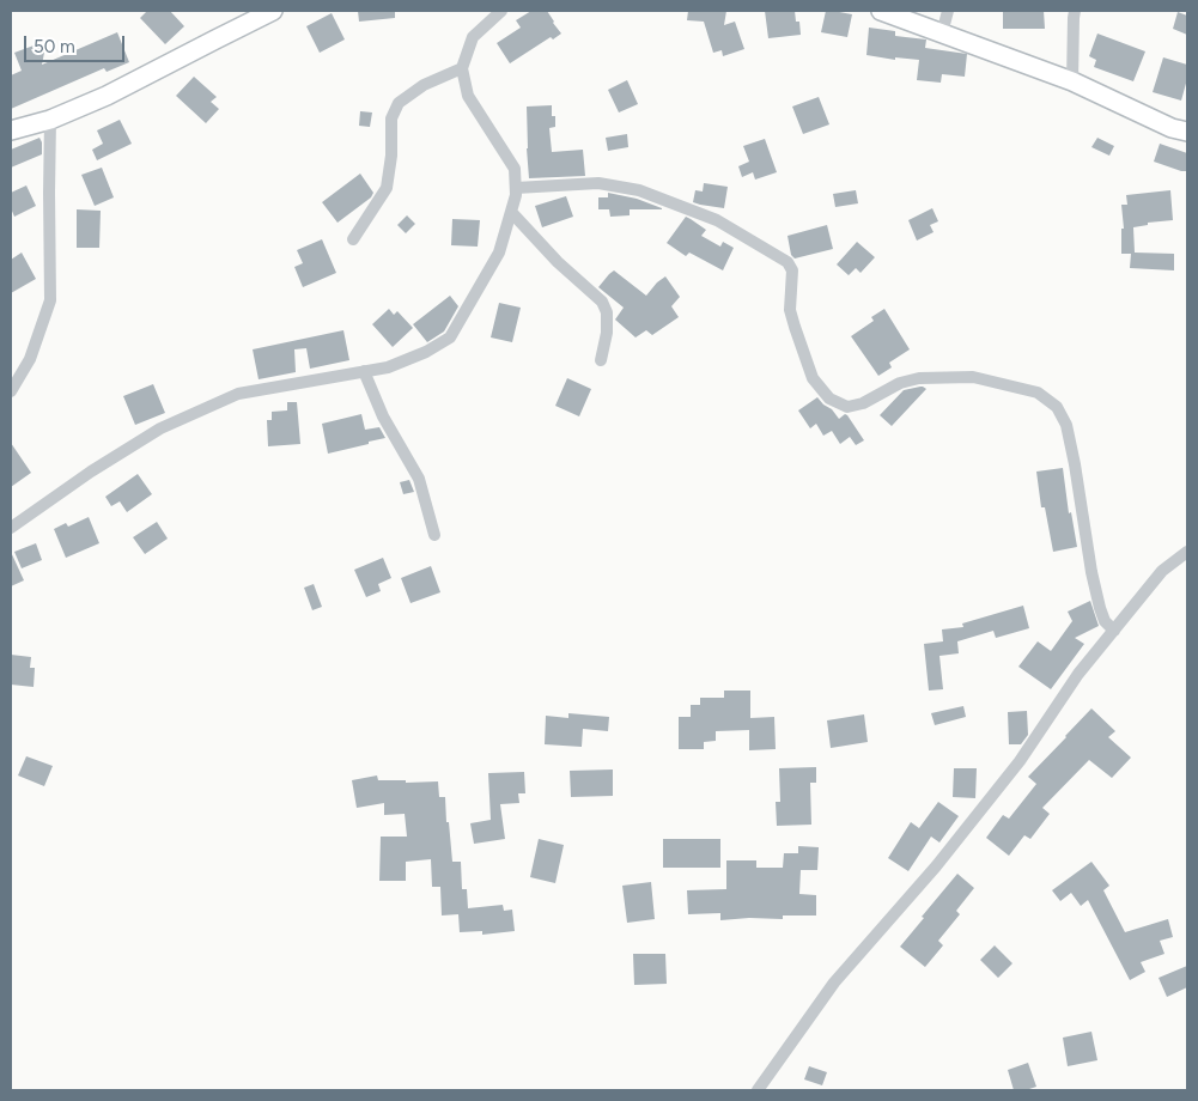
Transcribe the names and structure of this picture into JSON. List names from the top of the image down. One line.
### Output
{"scale_bar":"50 m"}
